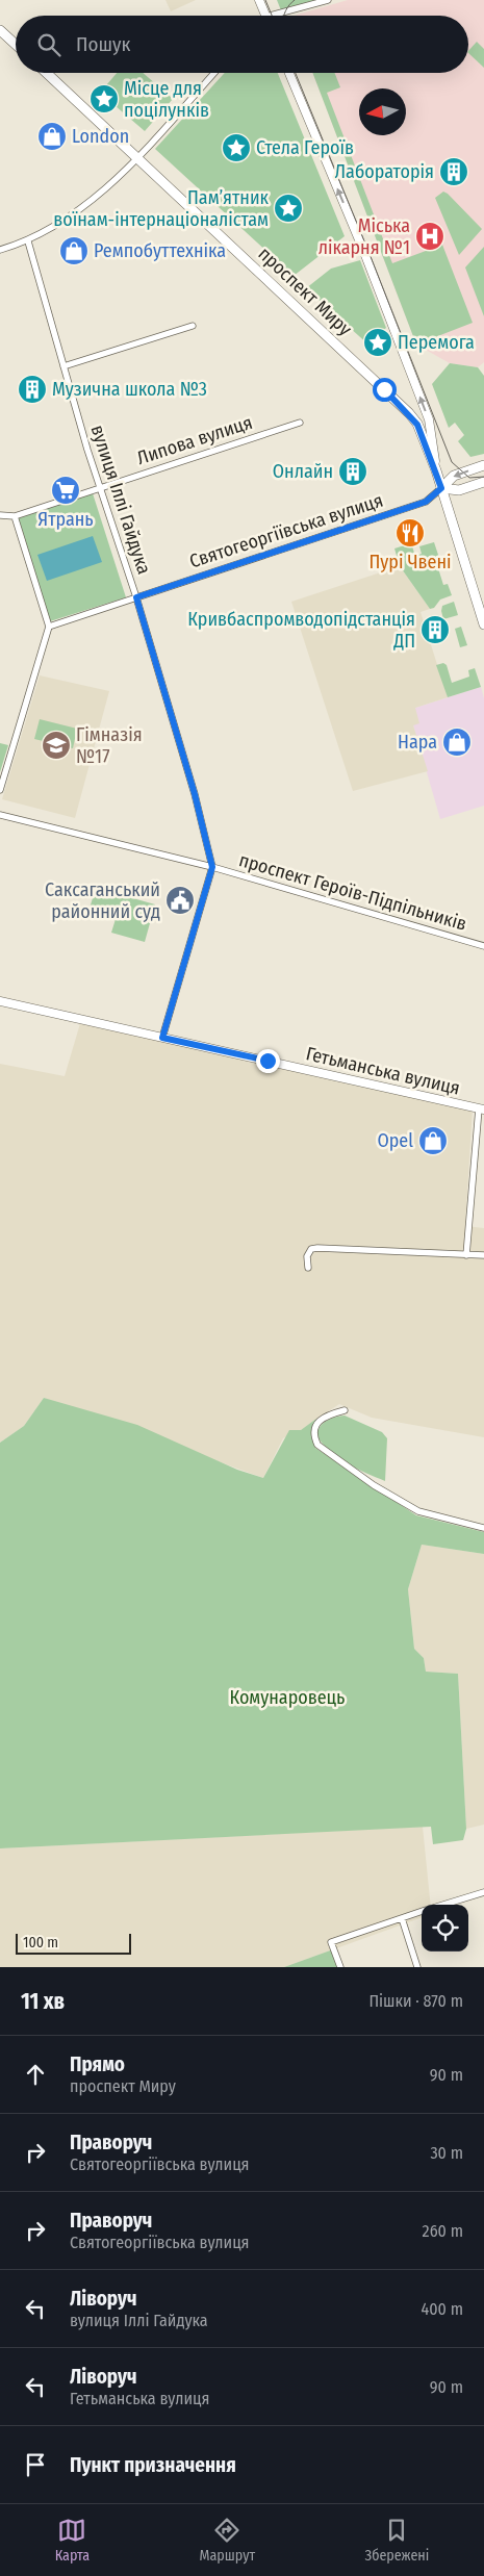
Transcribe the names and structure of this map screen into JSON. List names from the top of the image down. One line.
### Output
{"streets":{"main road":["проспект Миру","Святогеоргіївська вулиця"],"street":["Липова вулиця","вулиця Іллі Гайдука","проспект Героїв-Підпільників","Гетьманська вулиця"]},"crossings":[["проспект Миру","Святогеоргіївська вулиця"],["Липова вулиця","вулиця Іллі Гайдука"],["вулиця Іллі Гайдука","Святогеоргіївська вулиця"],["вулиця Іллі Гайдука","проспект Героїв-Підпільників"],["вулиця Іллі Гайдука","Гетьманська вулиця"]],"parks":["Комунаровець"],"places":{"place":["Місце для поцілунків","Стела Героїв","Пам’ятник воїнам-інтернаціоналістам","Перемога"],"shop":["London","Ремпобуттехніка","Нара","Opel"],"building":["Лабораторія","Музична школа №3","Онлайн","Кривбаспромводопідстанція ДП"],"hospital":["Міська лікарня №1"],"supermarket":["Ятрань"],"restaurant":["Пурі Чвені"],"school or university":["Гімназія №17"],"public building":["Саксаганський районний суд"]},"scale_bar":"100 m","north":"left","page":{"search":"Пошук","scale":"100 m","heading":["11 хв","Пішки · 870 m"],"list":[["Прямо","проспект Миру","90 m"],["Праворуч","Святогеоргіївська вулиця","30 m"],["Праворуч","Святогеоргіївська вулиця","260 m"],["Ліворуч","вулиця Іллі Гайдука","400 m"],["Ліворуч","Гетьманська вулиця","90 m"],"Пункт призначення"],"nav":["Карта","Маршрут","Збережені"]}}
